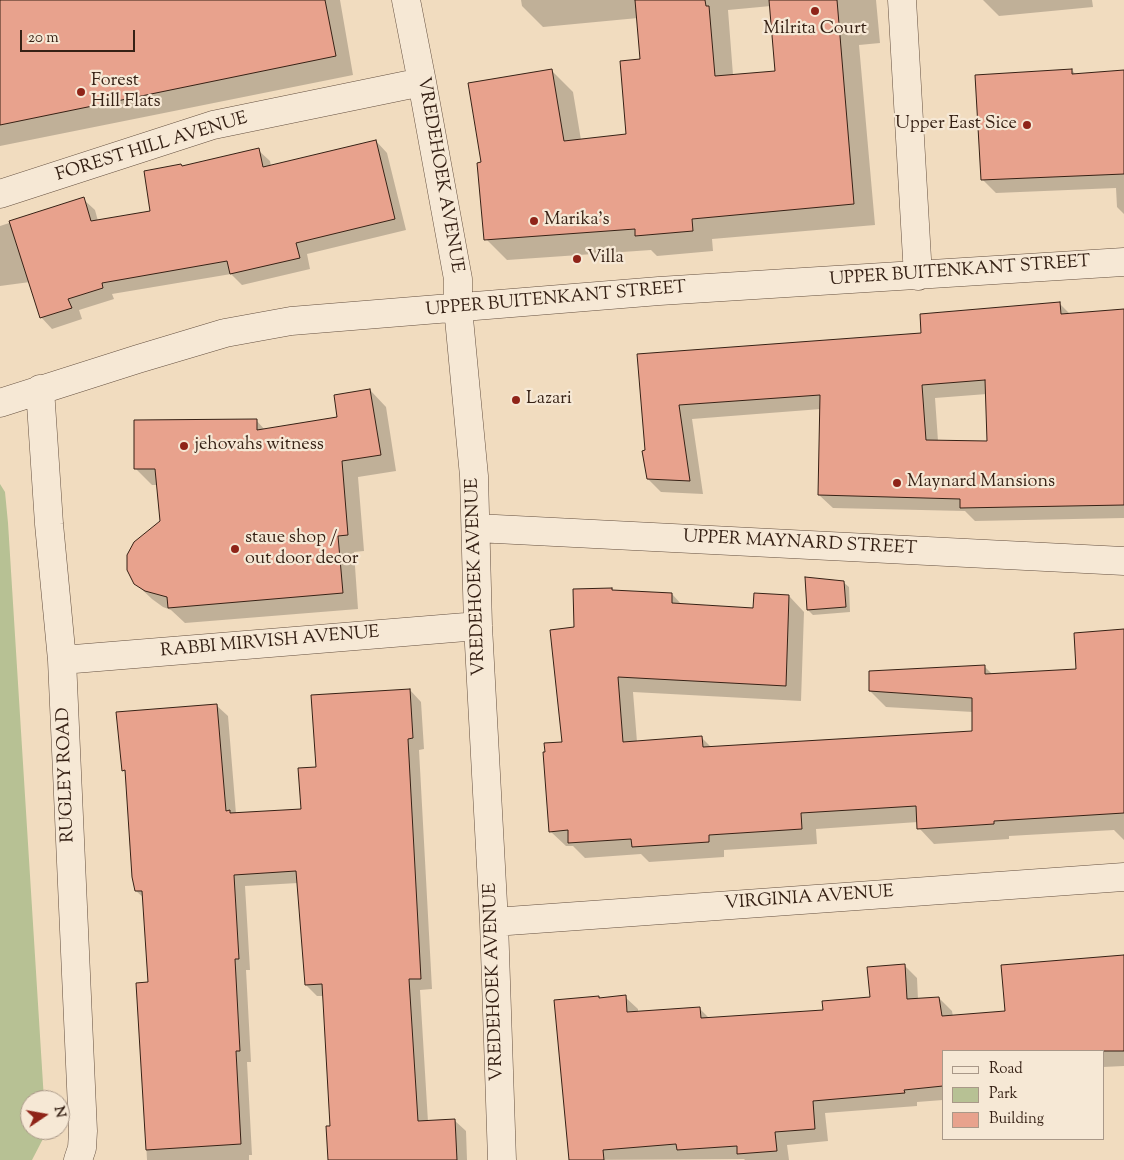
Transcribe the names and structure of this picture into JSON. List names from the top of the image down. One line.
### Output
{"streets":{"street":["FOREST HILL AVENUE","VREDEHOEK AVENUE","UPPER BUITENKANT STREET","UPPER MAYNARD STREET","RABBI MIRVISH AVENUE","RUGLEY ROAD","VIRGINIA AVENUE"]},"crossings":[["FOREST HILL AVENUE","VREDEHOEK AVENUE"],["VREDEHOEK AVENUE","UPPER BUITENKANT STREET"],["VREDEHOEK AVENUE","UPPER MAYNARD STREET"],["VREDEHOEK AVENUE","RABBI MIRVISH AVENUE"],["VREDEHOEK AVENUE","VIRGINIA AVENUE"],["UPPER BUITENKANT STREET","RUGLEY ROAD"],["RABBI MIRVISH AVENUE","RUGLEY ROAD"]],"places":["Milrita Court","Forest Hill Flats","Upper East Sice","Marika's","Villa","Lazari","jehovahs witness","Maynard Mansions","staue shop / out door decor"],"legend":["Road","Park","Building"],"scale_bar":"20 m","north":"right"}
